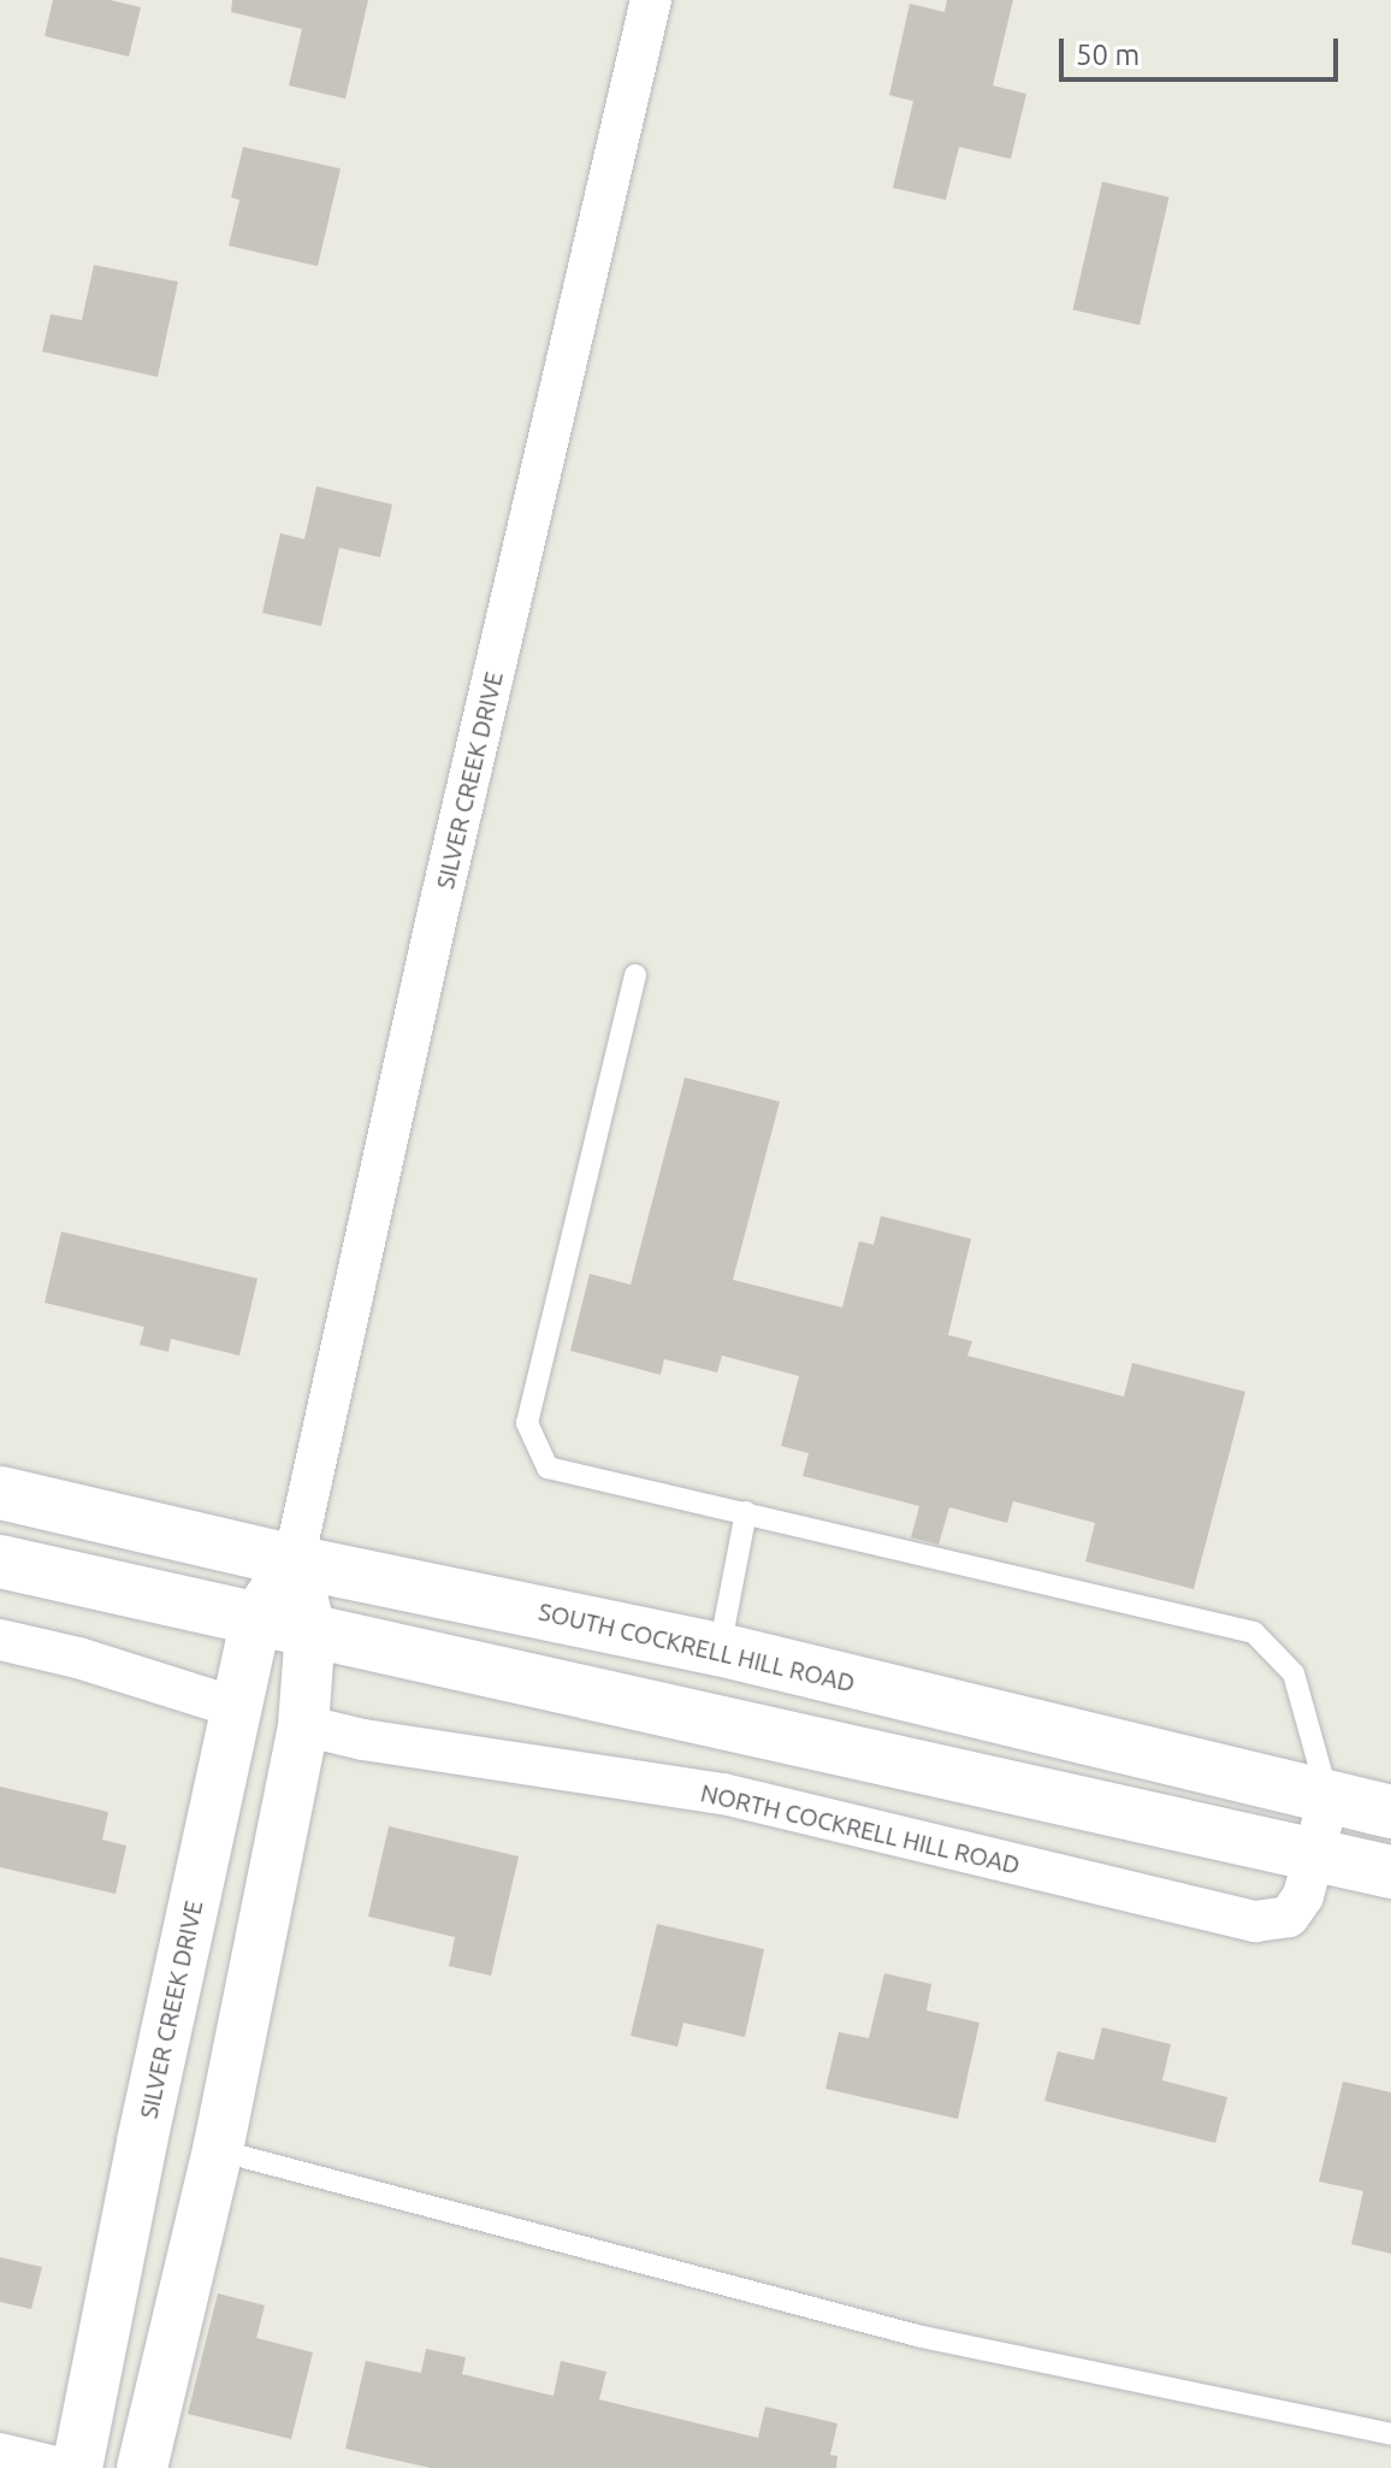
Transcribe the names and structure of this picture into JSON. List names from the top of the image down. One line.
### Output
{"streets":{"main road":["SOUTH COCKRELL HILL ROAD"],"street":["SILVER CREEK DRIVE","NORTH COCKRELL HILL ROAD"]},"crossings":[["SILVER CREEK DRIVE","SOUTH COCKRELL HILL ROAD"],["SILVER CREEK DRIVE","NORTH COCKRELL HILL ROAD"],["SOUTH COCKRELL HILL ROAD","NORTH COCKRELL HILL ROAD"]],"scale_bar":"50 m"}
